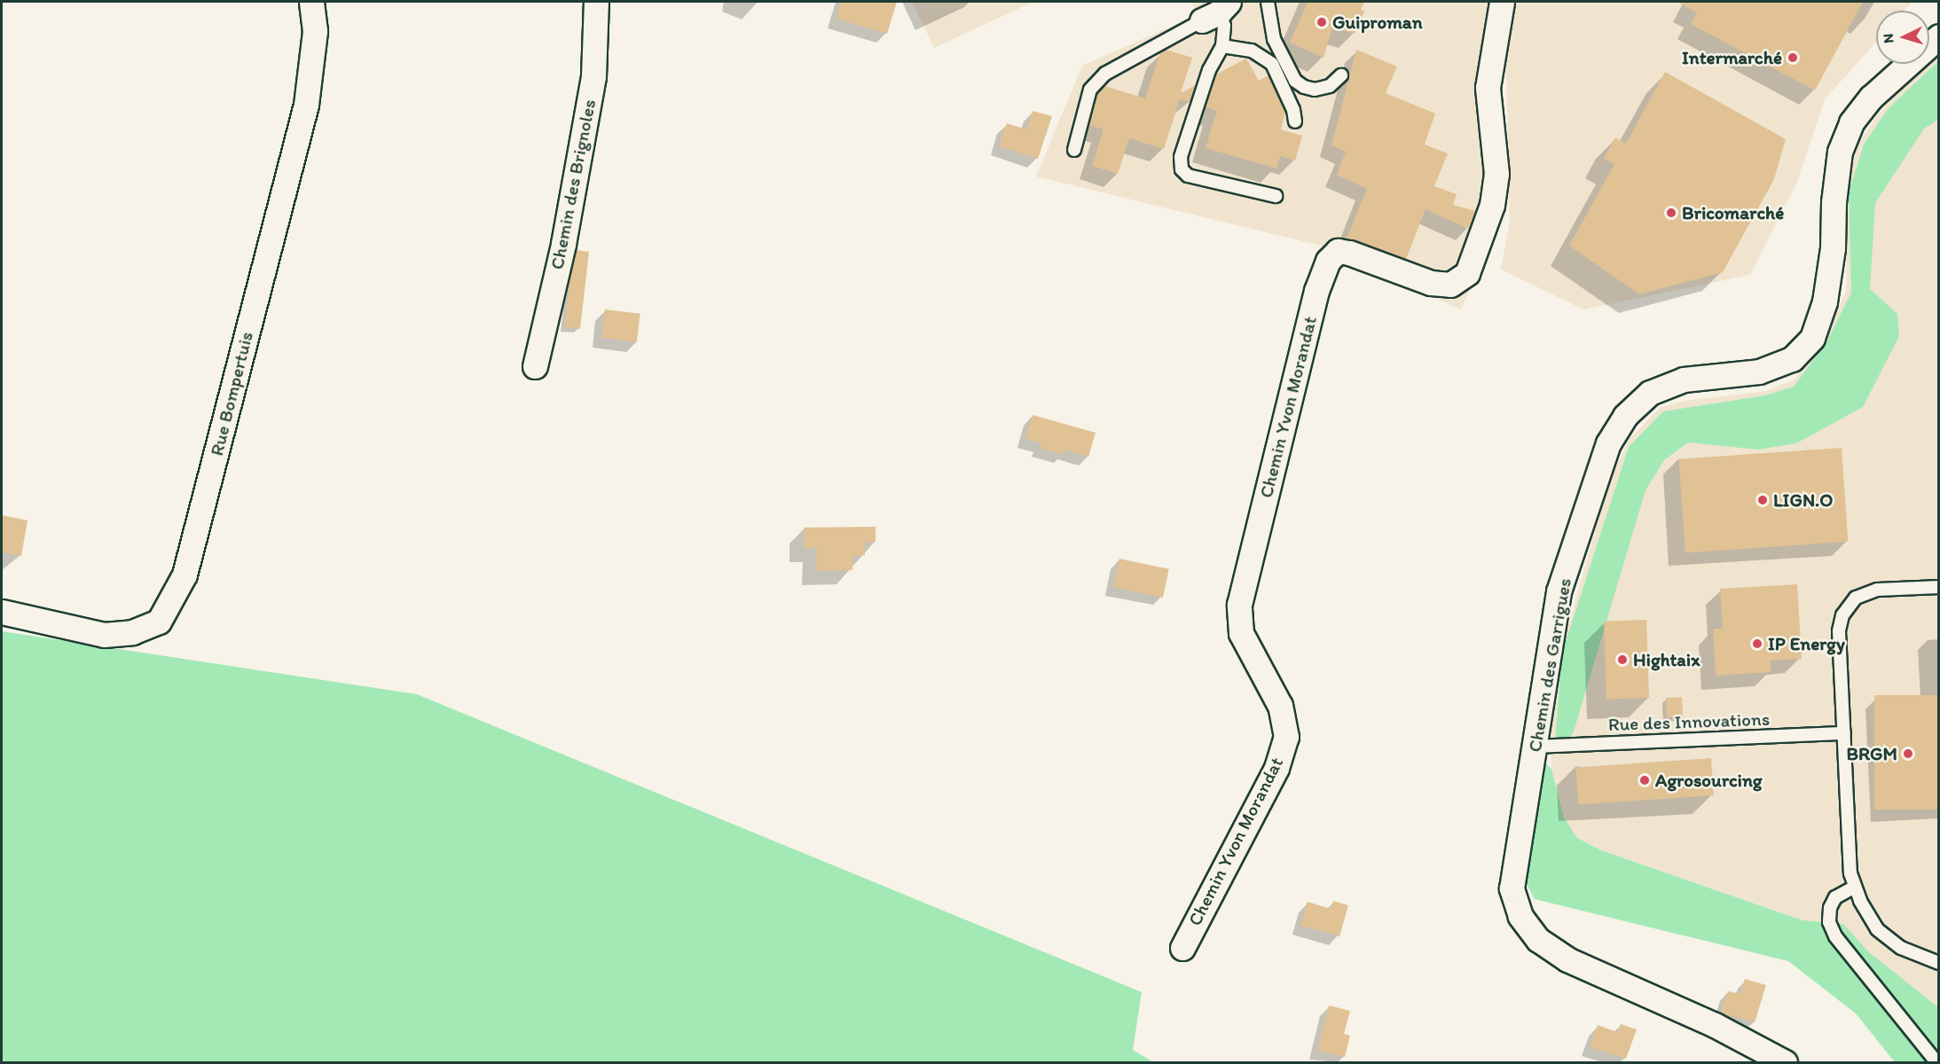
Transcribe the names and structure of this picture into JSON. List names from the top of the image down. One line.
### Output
{"streets":{"street":["Chemin des Brignoles","Rue Bompertuis","Chemin Yvon Morandat","Chemin des Garrigues"],"lane":["Rue des Innovations"]},"crossings":[["Chemin des Garrigues","Rue des Innovations"]],"places":["Guiproman","Intermarché","Bricomarché","LIGN.O","IP Energy","Hightaix","BRGM","Agrosourcing"],"north":"left"}
